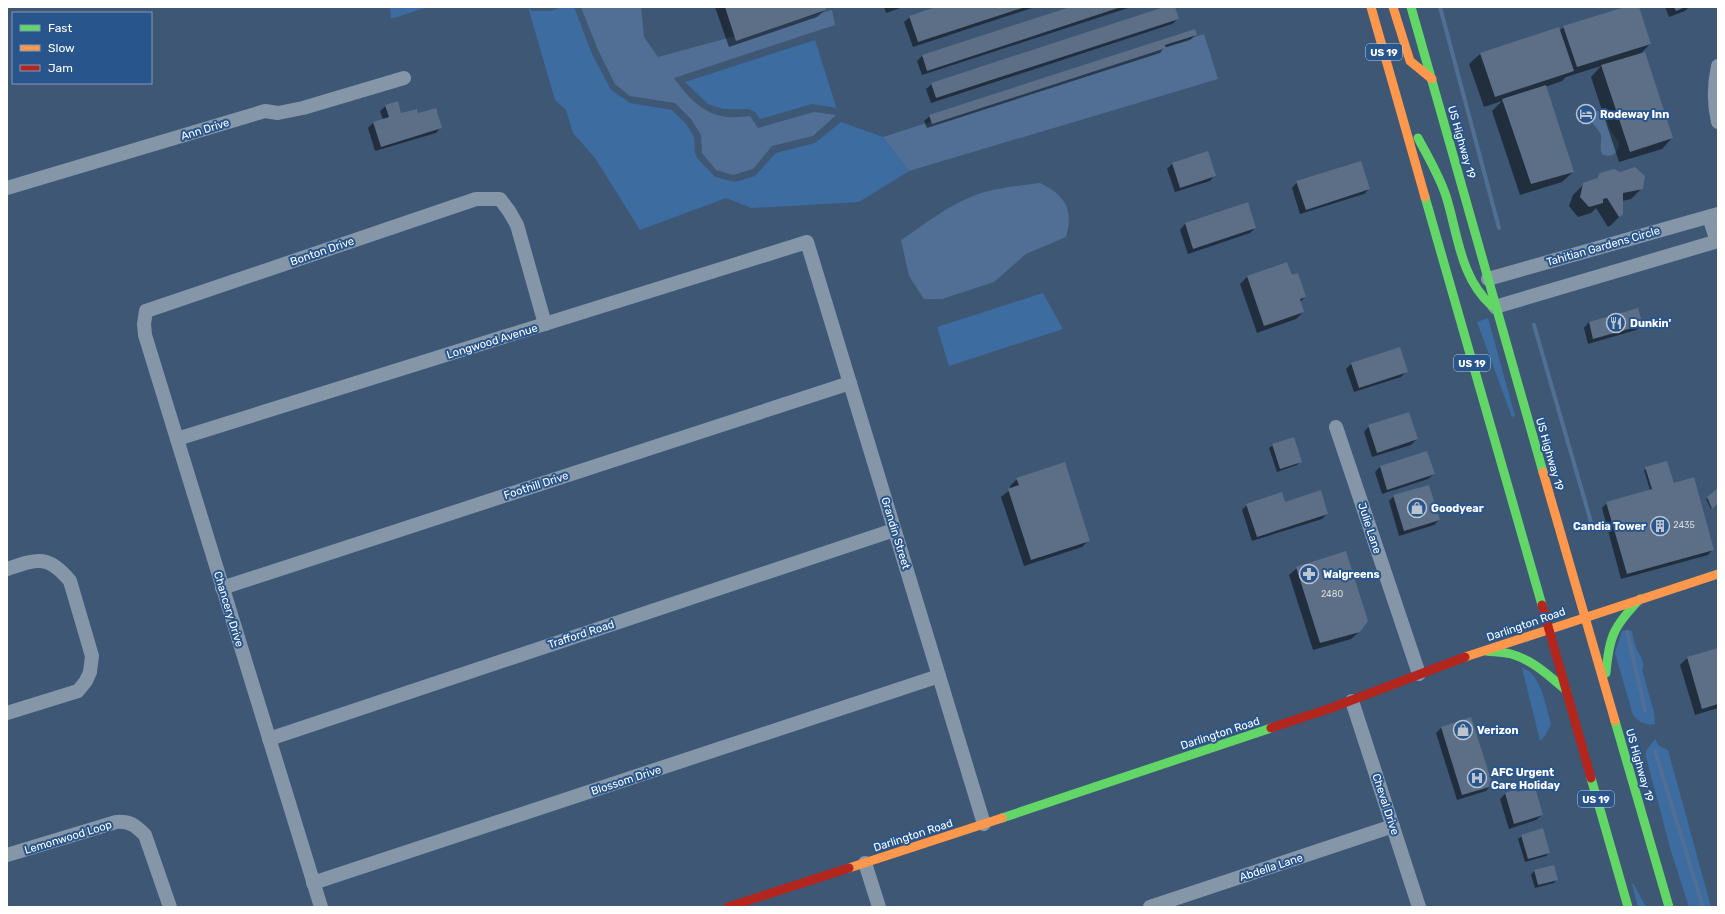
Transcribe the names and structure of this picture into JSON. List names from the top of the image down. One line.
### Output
{"streets":{"main road":["US 19","US Highway 19","Darlington Road"],"street":["Ann Drive","Tahitian Gardens Circle","Bonton Drive","Longwood Avenue","Foothill Drive","Julie Lane","Grandin Street","Chancery Drive","Trafford Road","Blossom Drive","Cheval Drive","Lemonwood Loop","Abdella Lane"]},"crossings":[["US 19","Darlington Road"],["US Highway 19","Tahitian Gardens Circle"],["US Highway 19","Darlington Road"],["Bonton Drive","Longwood Avenue"],["Bonton Drive","Chancery Drive"],["Longwood Avenue","Grandin Street"],["Longwood Avenue","Chancery Drive"],["Foothill Drive","Grandin Street"],["Foothill Drive","Chancery Drive"],["Julie Lane","Darlington Road"],["Grandin Street","Darlington Road"],["Grandin Street","Trafford Road"],["Grandin Street","Blossom Drive"],["Chancery Drive","Trafford Road"],["Chancery Drive","Blossom Drive"],["Darlington Road","Cheval Drive"],["Cheval Drive","Abdella Lane"]],"places":{"hotel":["Rodeway Inn"],"restaurant":["Dunkin'"],"shop":["Goodyear","Verizon"],"building":["Candia Tower"],"pharmacy":["Walgreens"],"hospital":["AFC Urgent Care Holiday"]},"house_numbers":["2435","2480"],"legend":["Fast","Slow","Jam"]}
